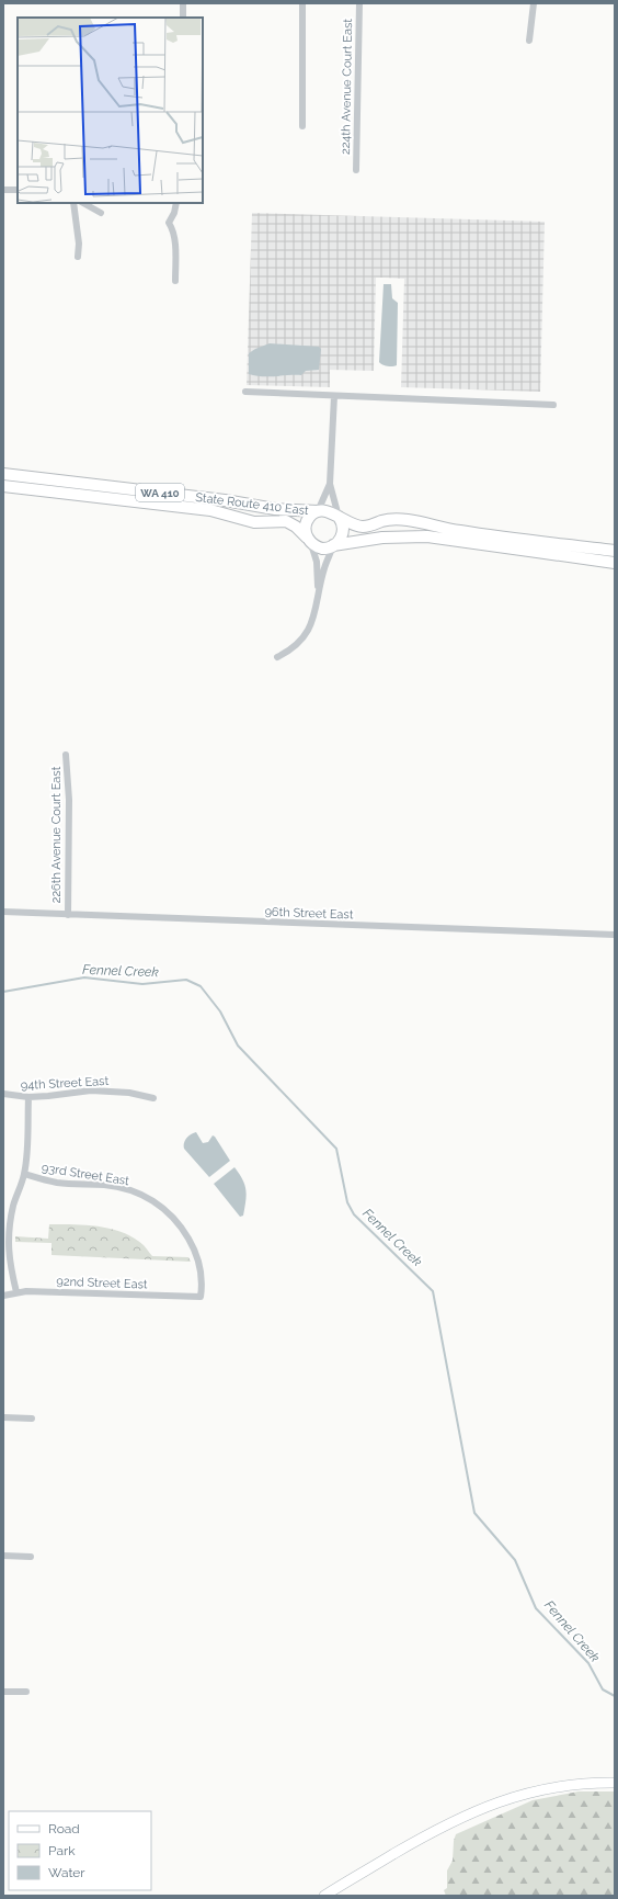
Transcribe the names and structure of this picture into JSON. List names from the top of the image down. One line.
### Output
{"streets":{"main road":["WA 410","State Route 410 East"],"street":["224th Avenue Court East","226th Avenue Court East","96th Street East","94th Street East","93rd Street East","92nd Street East"]},"crossings":[["WA 410","State Route 410 East"],["226th Avenue Court East","96th Street East"],["93rd Street East","92nd Street East"]],"water":["Fennel Creek"],"legend":["Road","Park","Water"]}
